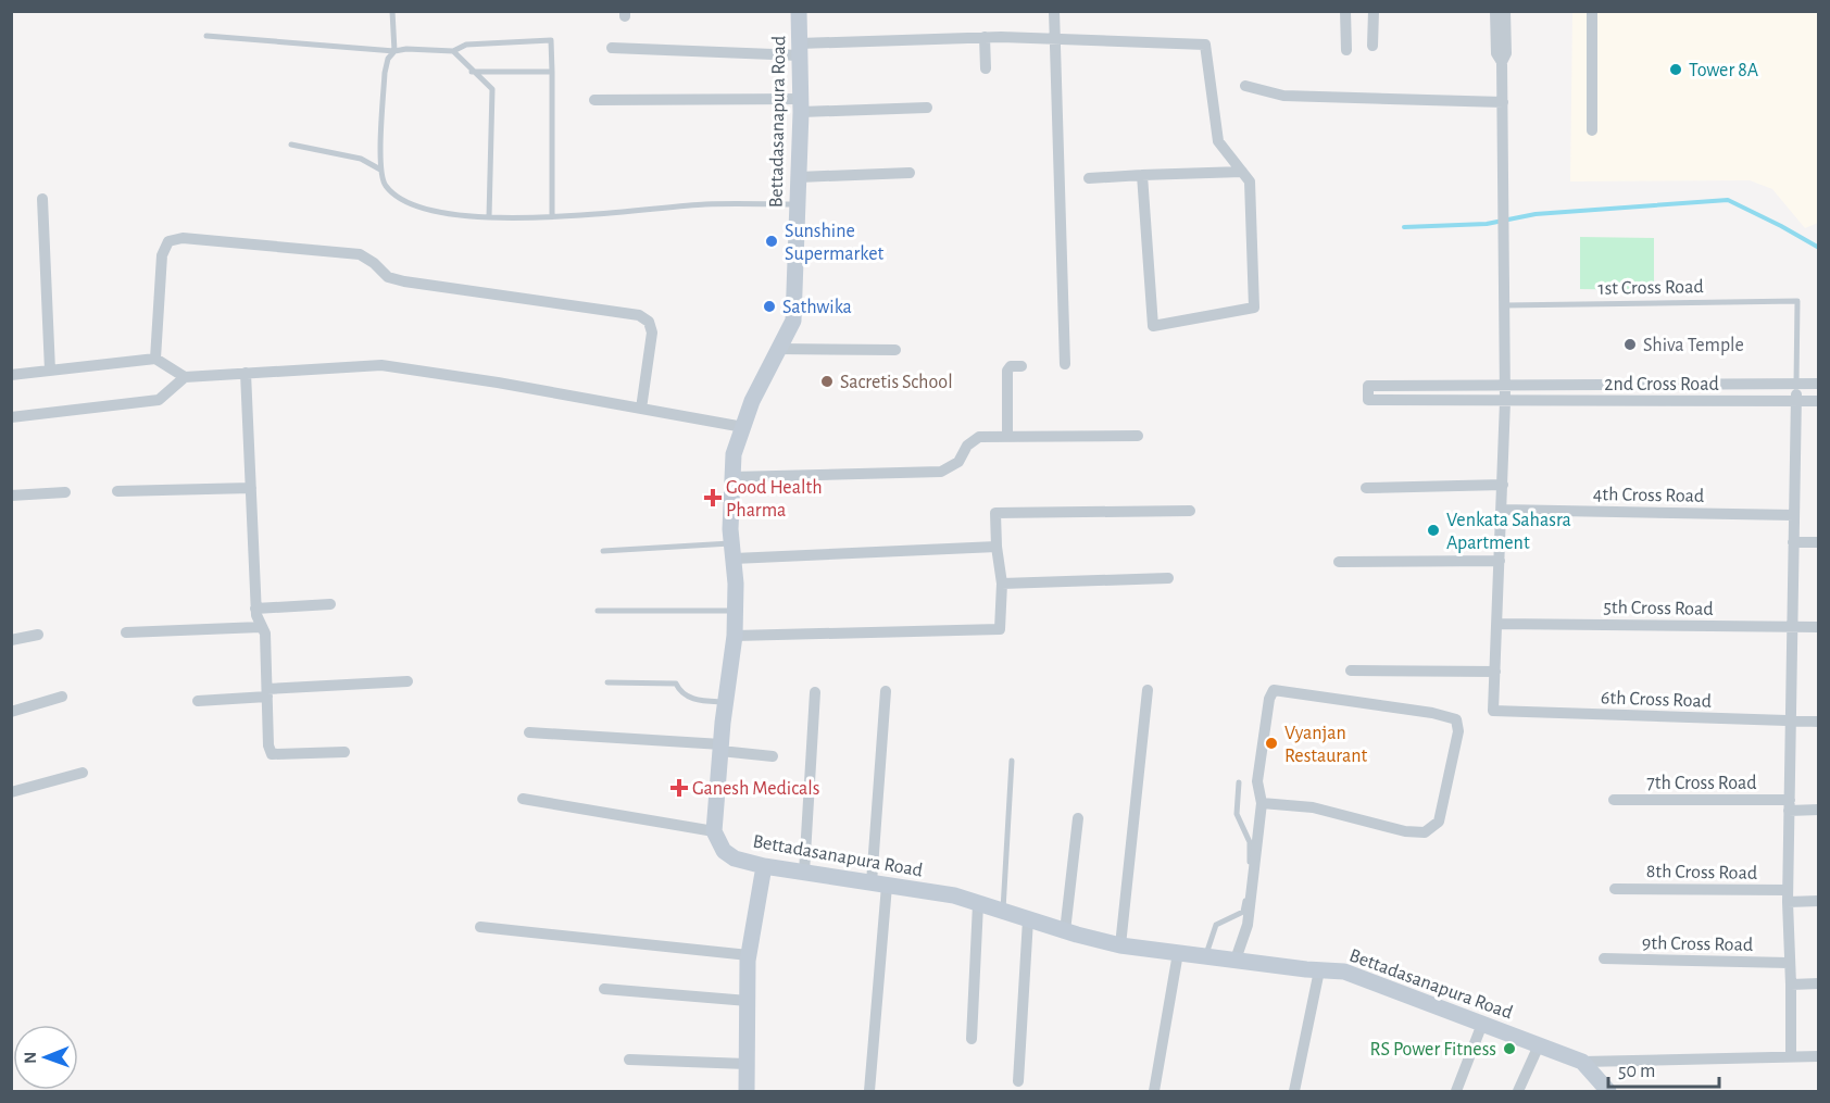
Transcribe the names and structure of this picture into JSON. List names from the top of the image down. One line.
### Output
{"streets":{"street":["Bettadasanapura Road","2nd Cross Road","4th Cross Road","5th Cross Road","6th Cross Road","7th Cross Road","8th Cross Road","9th Cross Road"],"lane":["1st Cross Road"]},"crossings":[["1st Cross Road","2nd Cross Road"]],"places":{"other":["Tower 8A","Sunshine Supermarket","Sathwika","Shiva Temple","Sacretis School","Venkata Sahasra Apartment","Vyanjan Restaurant","RS Power Fitness"],"health":["Good Health Pharma","Ganesh Medicals"]},"scale_bar":"50 m","north":"left"}
